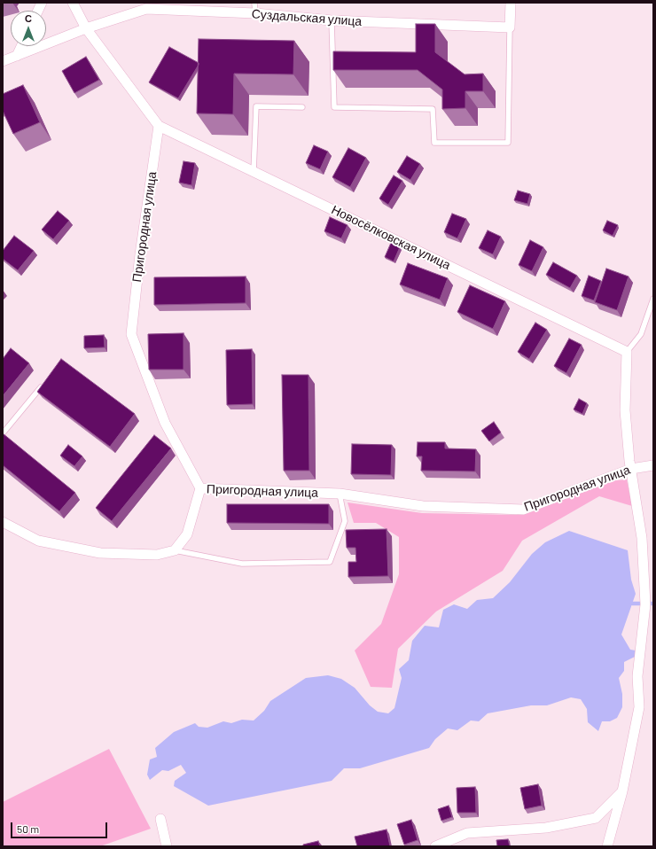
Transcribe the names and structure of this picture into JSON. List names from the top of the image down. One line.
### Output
{"streets":{"street":["Суздальская улица","Пригородная улица","Новосёлковская улица"]},"crossings":[["Суздальская улица","Новосёлковская улица"],["Пригородная улица","Новосёлковская улица"]],"scale_bar":"50 m","north":"top"}
